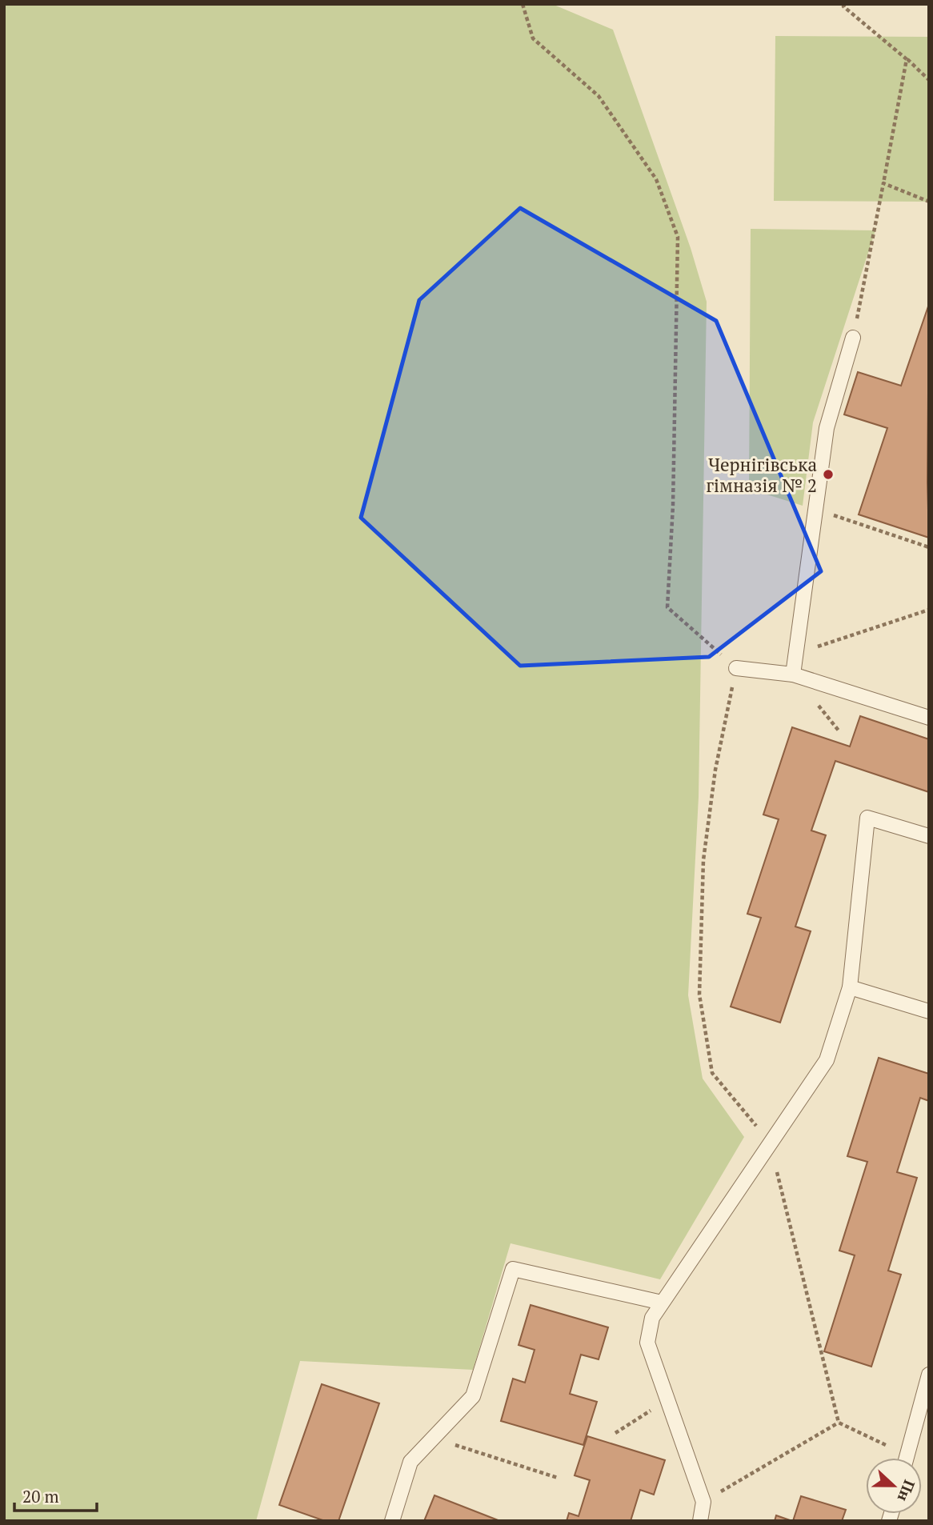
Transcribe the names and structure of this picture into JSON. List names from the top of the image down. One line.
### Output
{"places":["Чернігівська гімназія № 2"],"scale_bar":"20 m","north":"right"}
